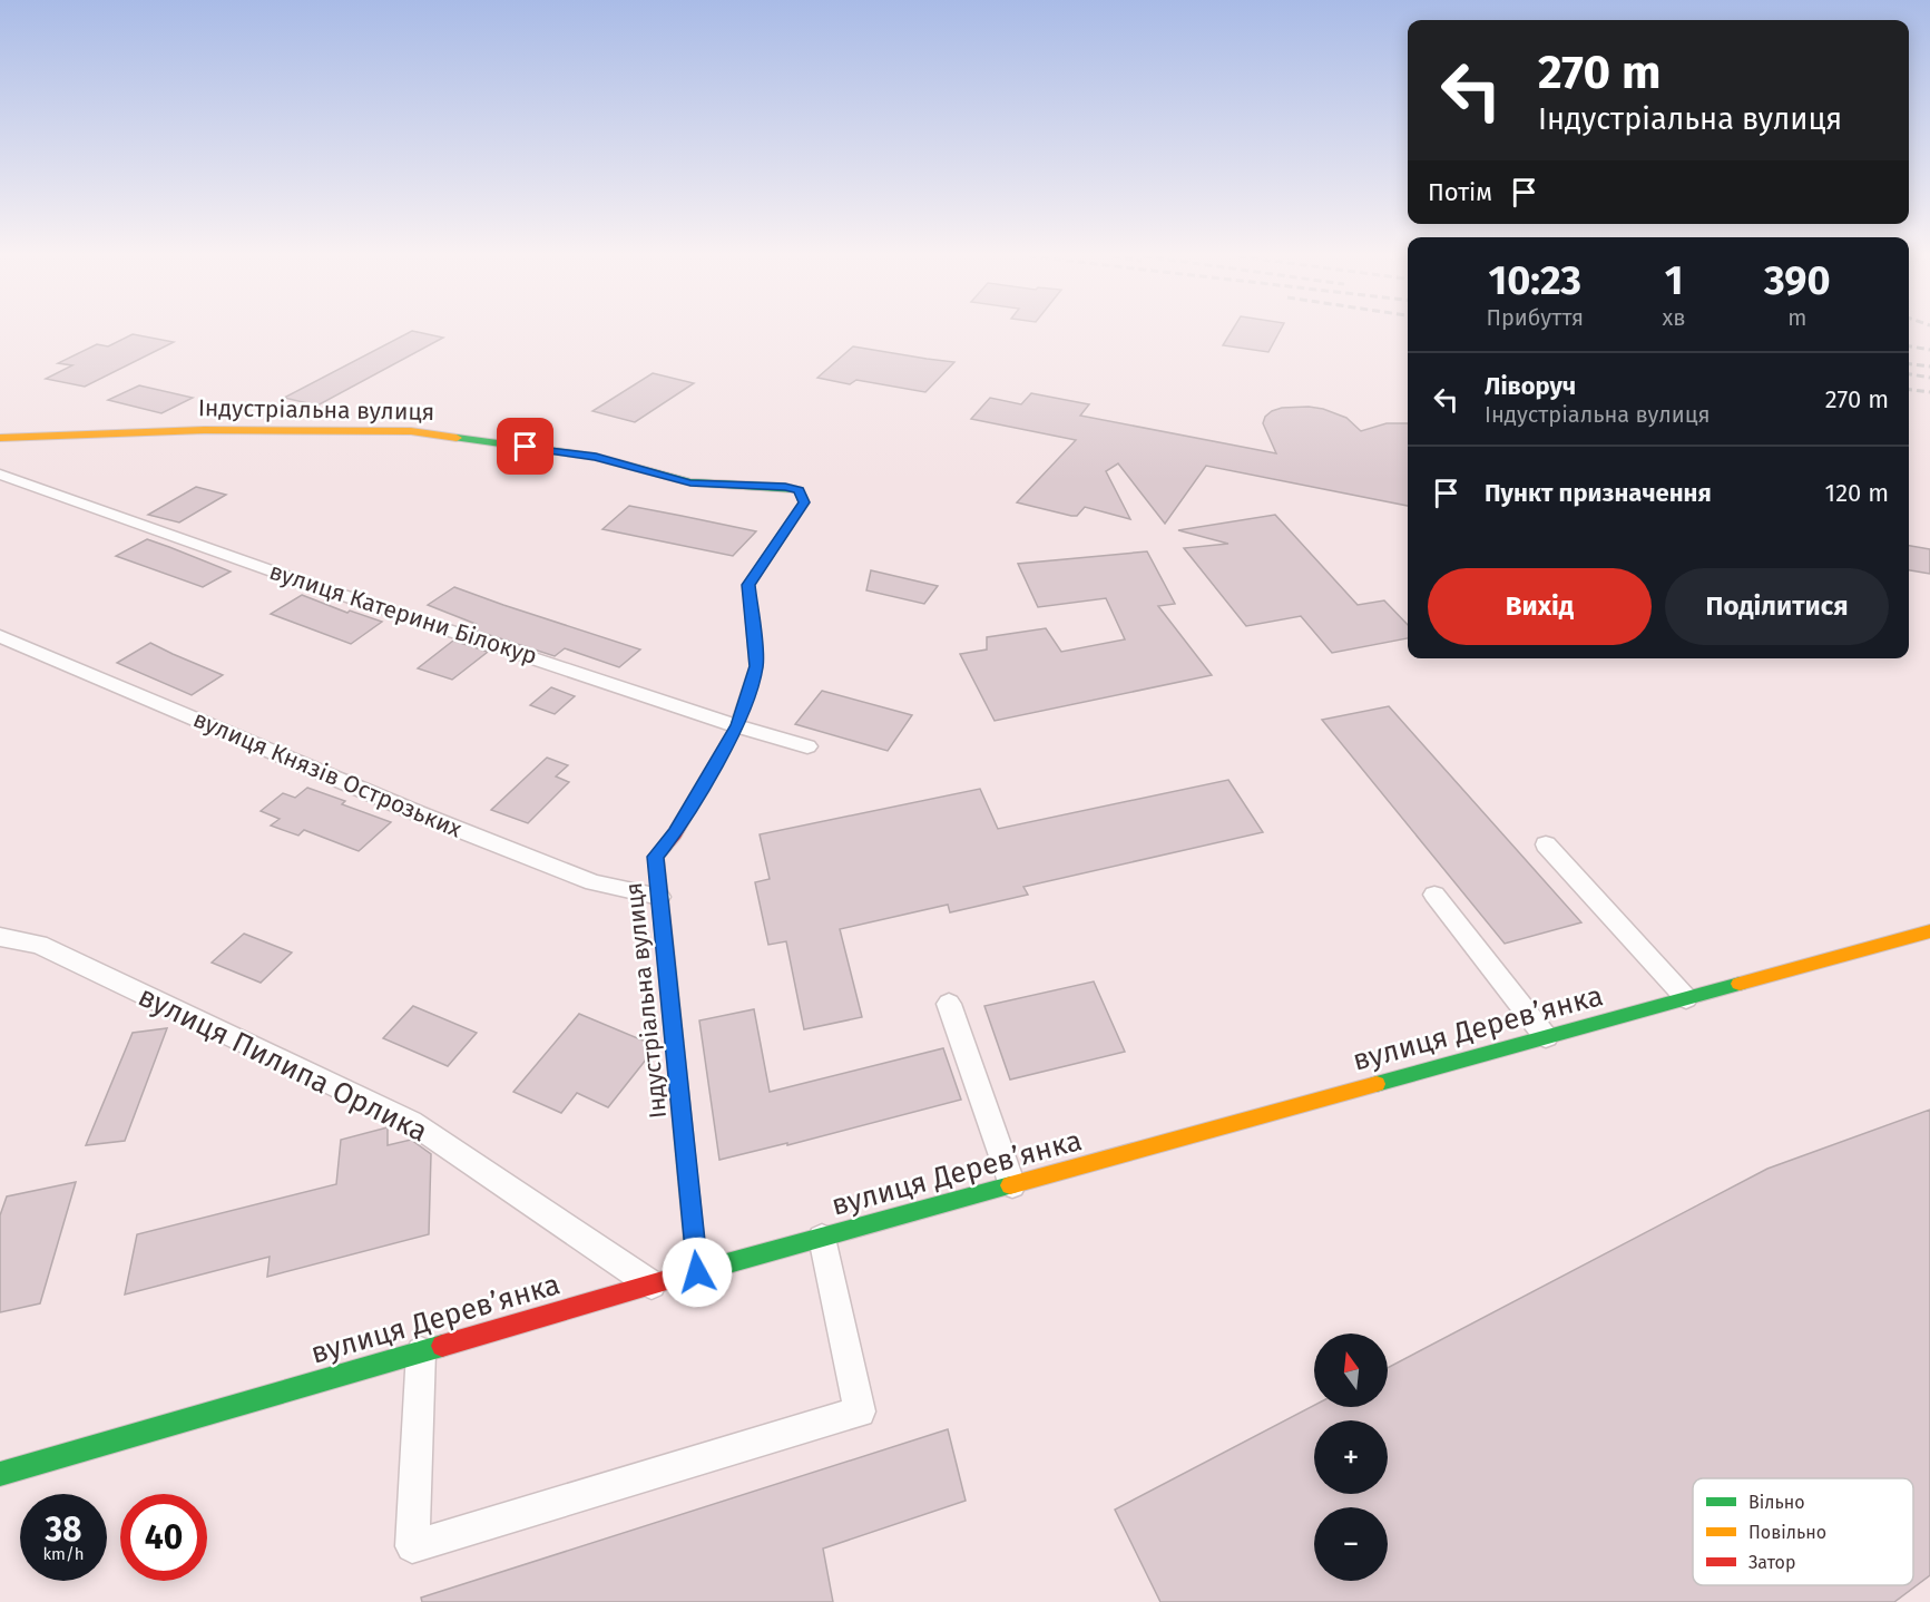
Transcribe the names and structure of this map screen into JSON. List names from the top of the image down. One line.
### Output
{"streets":{"street":["Індустріальна вулиця","вулиця Катерини Білокур","вулиця Князів Острозьких","вулиця Деревʼянка","вулиця Пилипа Орлика"]},"crossings":[["Індустріальна вулиця","вулиця Катерини Білокур"],["Індустріальна вулиця","вулиця Князів Острозьких"],["Індустріальна вулиця","вулиця Деревʼянка"],["вулиця Деревʼянка","вулиця Пилипа Орлика"]],"legend":["Вільно","Повільно","Затор"],"north":"top","page":{"turn":["270 m","Індустріальна вулиця"],"then":"Потім","eta":["10:23","Прибуття","1","хв","390","m"],"list":[{"name":"Ліворуч","note":"Індустріальна вулиця","value":"270 m"},{"name":"Пункт призначення","value":"120 m"}],"buttons":["Вихід","Поділитися"],"map_buttons":["+","−"],"speed":"38 km/h","limit":"40"}}
